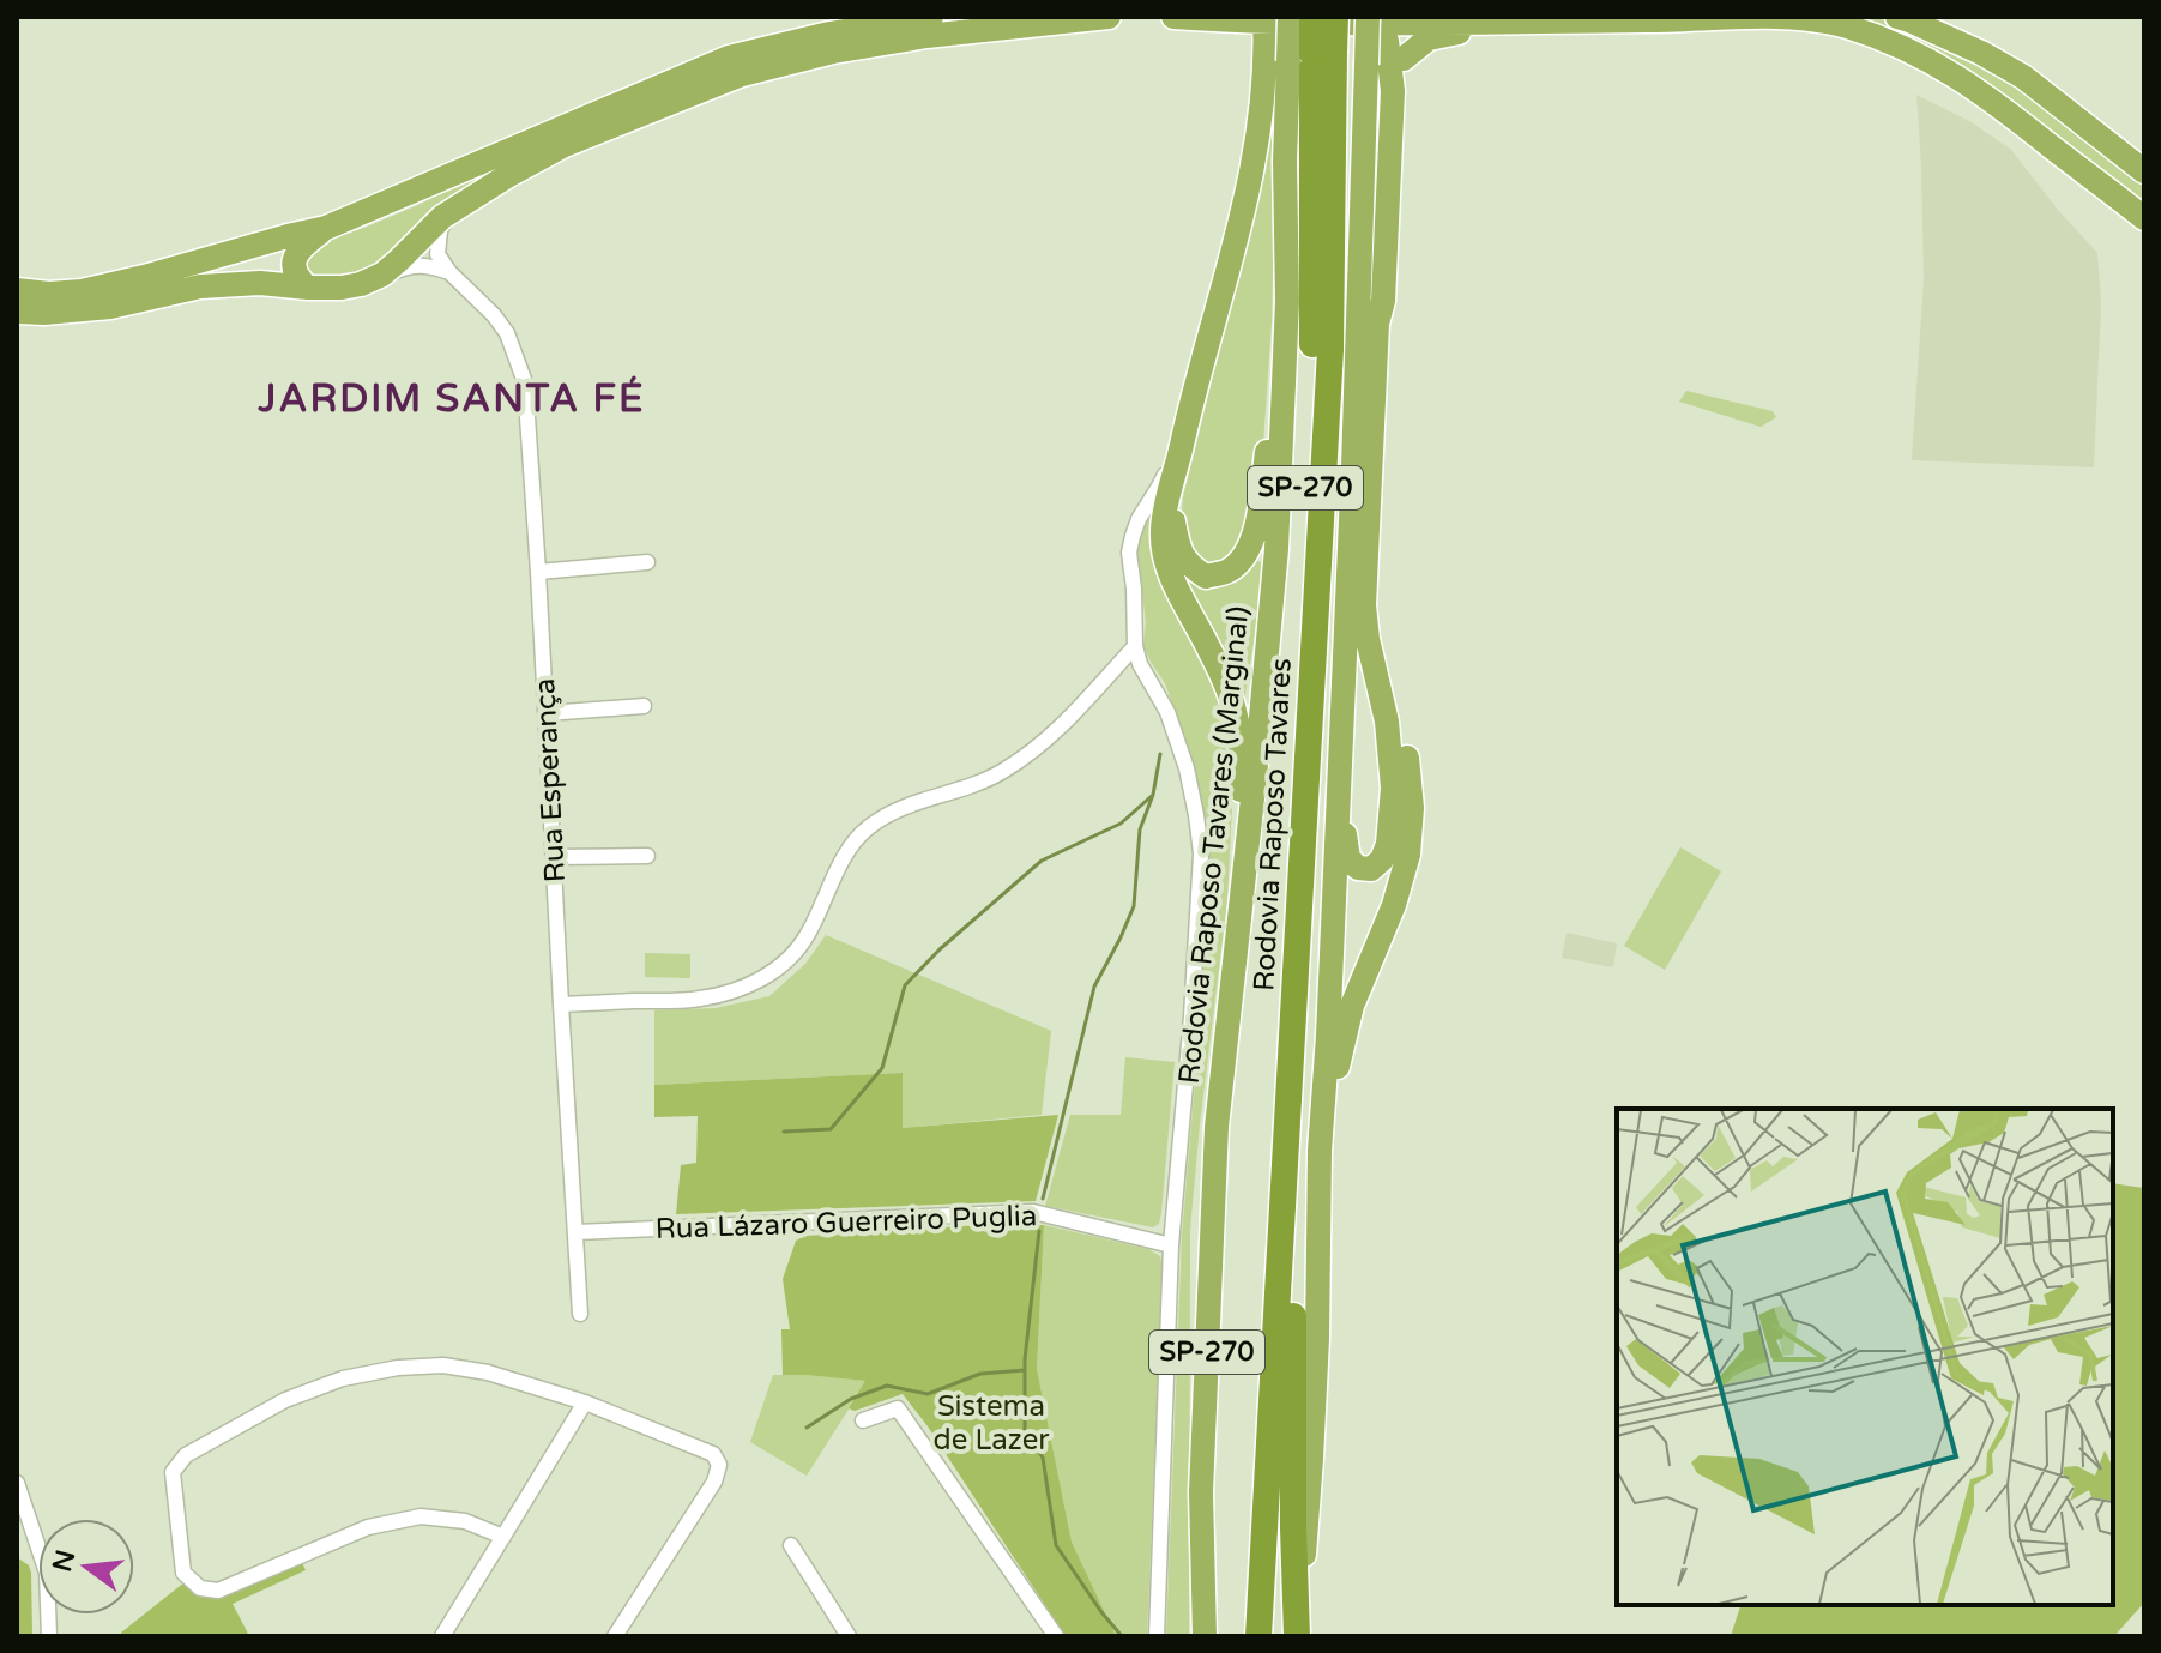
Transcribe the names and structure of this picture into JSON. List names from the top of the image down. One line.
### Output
{"streets":{"highway":["SP-270","Rodovia Raposo Tavares","Rodovia Raposo Tavares (Marginal)"],"street":["Rua Esperança","Rua Lázaro Guerreiro Puglia"]},"crossings":[["Rua Esperança","Rua Lázaro Guerreiro Puglia"],["Rodovia Raposo Tavares","Rodovia Raposo Tavares (Marginal)"]],"districts":["JARDIM SANTA FÉ"],"parks":["Sistema de Lazer"],"north":"left"}
